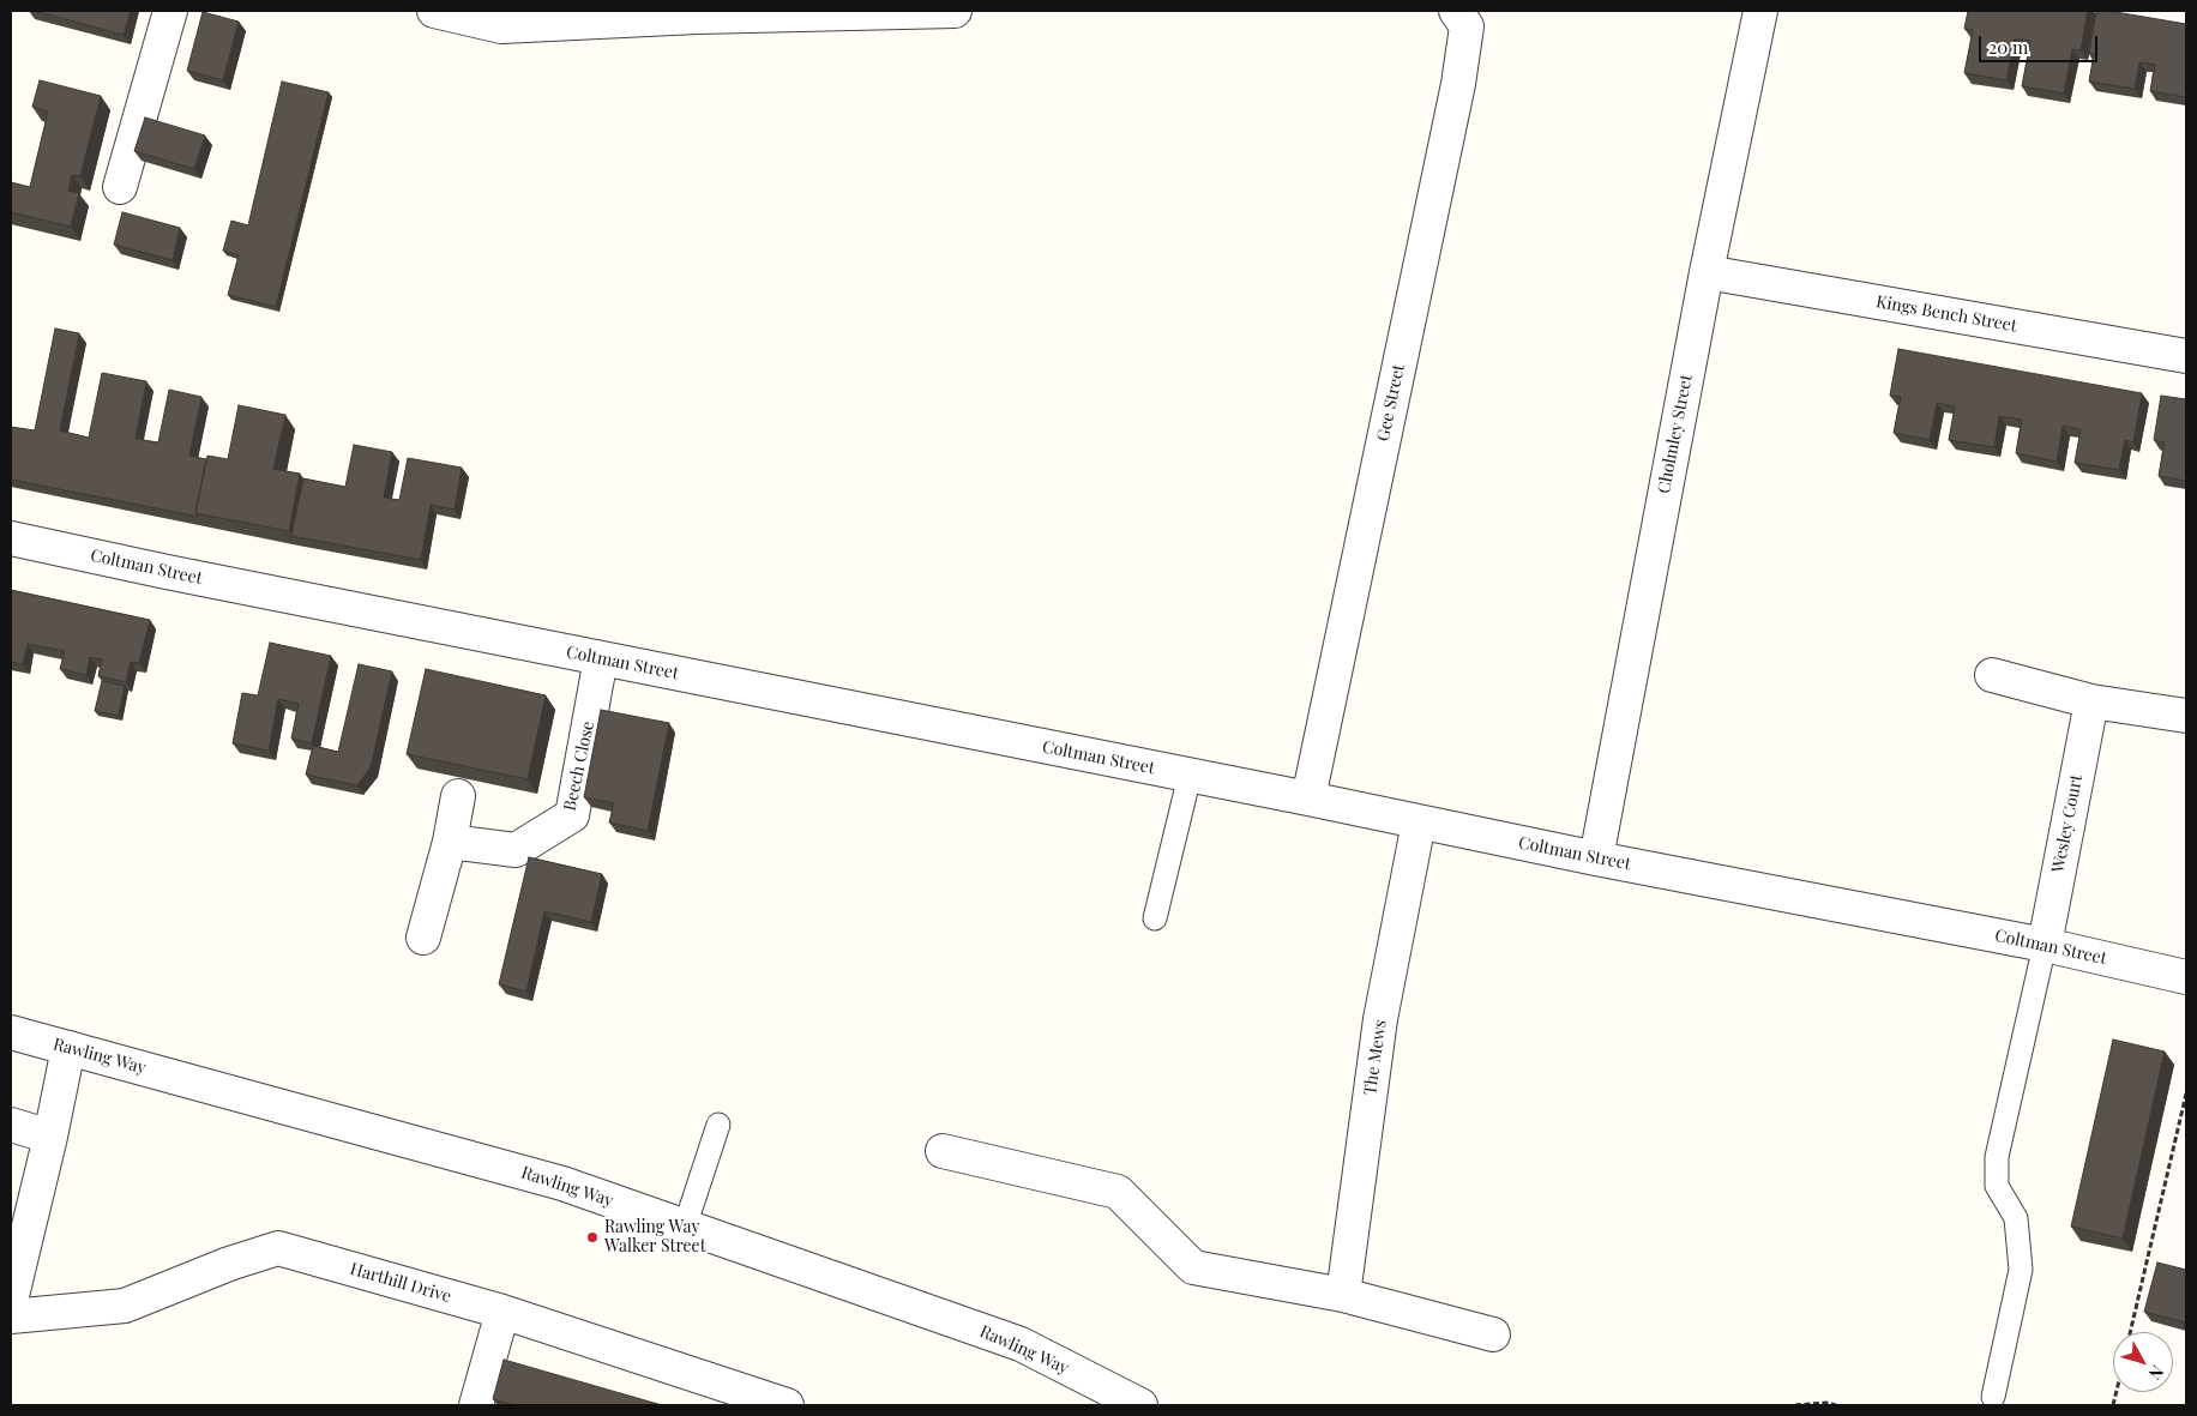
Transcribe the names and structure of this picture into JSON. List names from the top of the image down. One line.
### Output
{"streets":{"street":["Kings Bench Street","Gee Street","Cholmley Street","Coltman Street","Beech Close","Wesley Court","Rawling Way","The Mews","Harthill Drive"]},"crossings":[["Kings Bench Street","Cholmley Street"],["Gee Street","Coltman Street"],["Cholmley Street","Coltman Street"],["Coltman Street","Beech Close"],["Coltman Street","Wesley Court"],["Coltman Street","The Mews"]],"places":["Rawling Way Walker Street"],"scale_bar":"20 m","north":"bottom right"}
